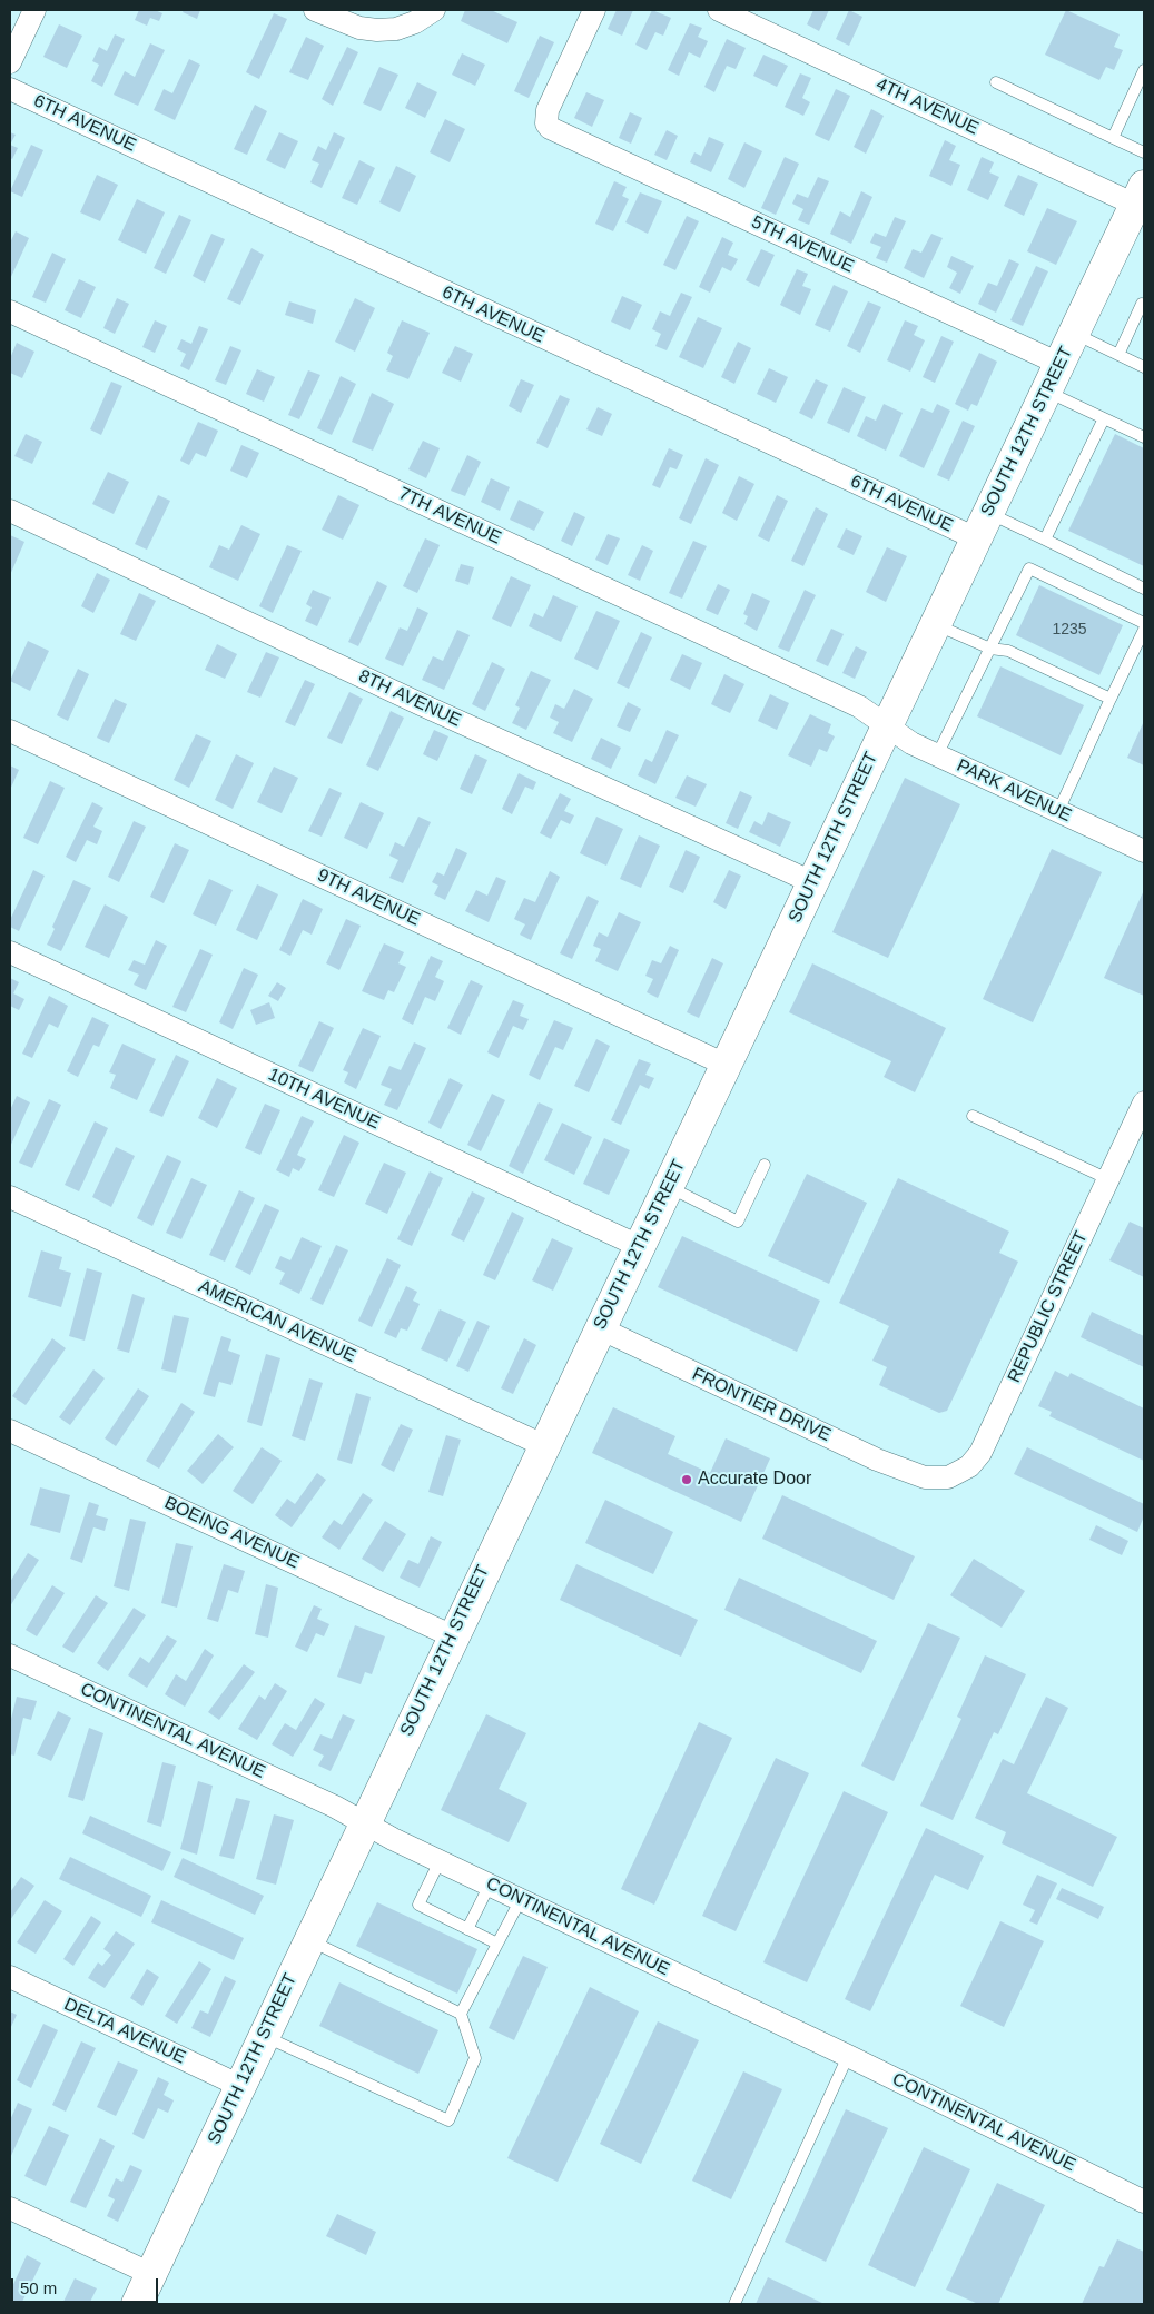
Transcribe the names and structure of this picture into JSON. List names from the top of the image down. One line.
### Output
{"streets":{"street":["4TH AVENUE","6TH AVENUE","5TH AVENUE","SOUTH 12TH STREET","7TH AVENUE","8TH AVENUE","PARK AVENUE","9TH AVENUE","10TH AVENUE","REPUBLIC STREET","AMERICAN AVENUE","FRONTIER DRIVE","BOEING AVENUE","CONTINENTAL AVENUE","DELTA AVENUE"]},"crossings":[["4TH AVENUE","SOUTH 12TH STREET"],["6TH AVENUE","SOUTH 12TH STREET"],["5TH AVENUE","SOUTH 12TH STREET"],["SOUTH 12TH STREET","7TH AVENUE"],["SOUTH 12TH STREET","8TH AVENUE"],["SOUTH 12TH STREET","PARK AVENUE"],["SOUTH 12TH STREET","9TH AVENUE"],["SOUTH 12TH STREET","10TH AVENUE"],["SOUTH 12TH STREET","AMERICAN AVENUE"],["SOUTH 12TH STREET","FRONTIER DRIVE"],["SOUTH 12TH STREET","BOEING AVENUE"],["SOUTH 12TH STREET","CONTINENTAL AVENUE"],["SOUTH 12TH STREET","DELTA AVENUE"],["7TH AVENUE","PARK AVENUE"],["REPUBLIC STREET","FRONTIER DRIVE"]],"places":["Accurate Door"],"house_numbers":["1235"],"scale_bar":"50 m"}
